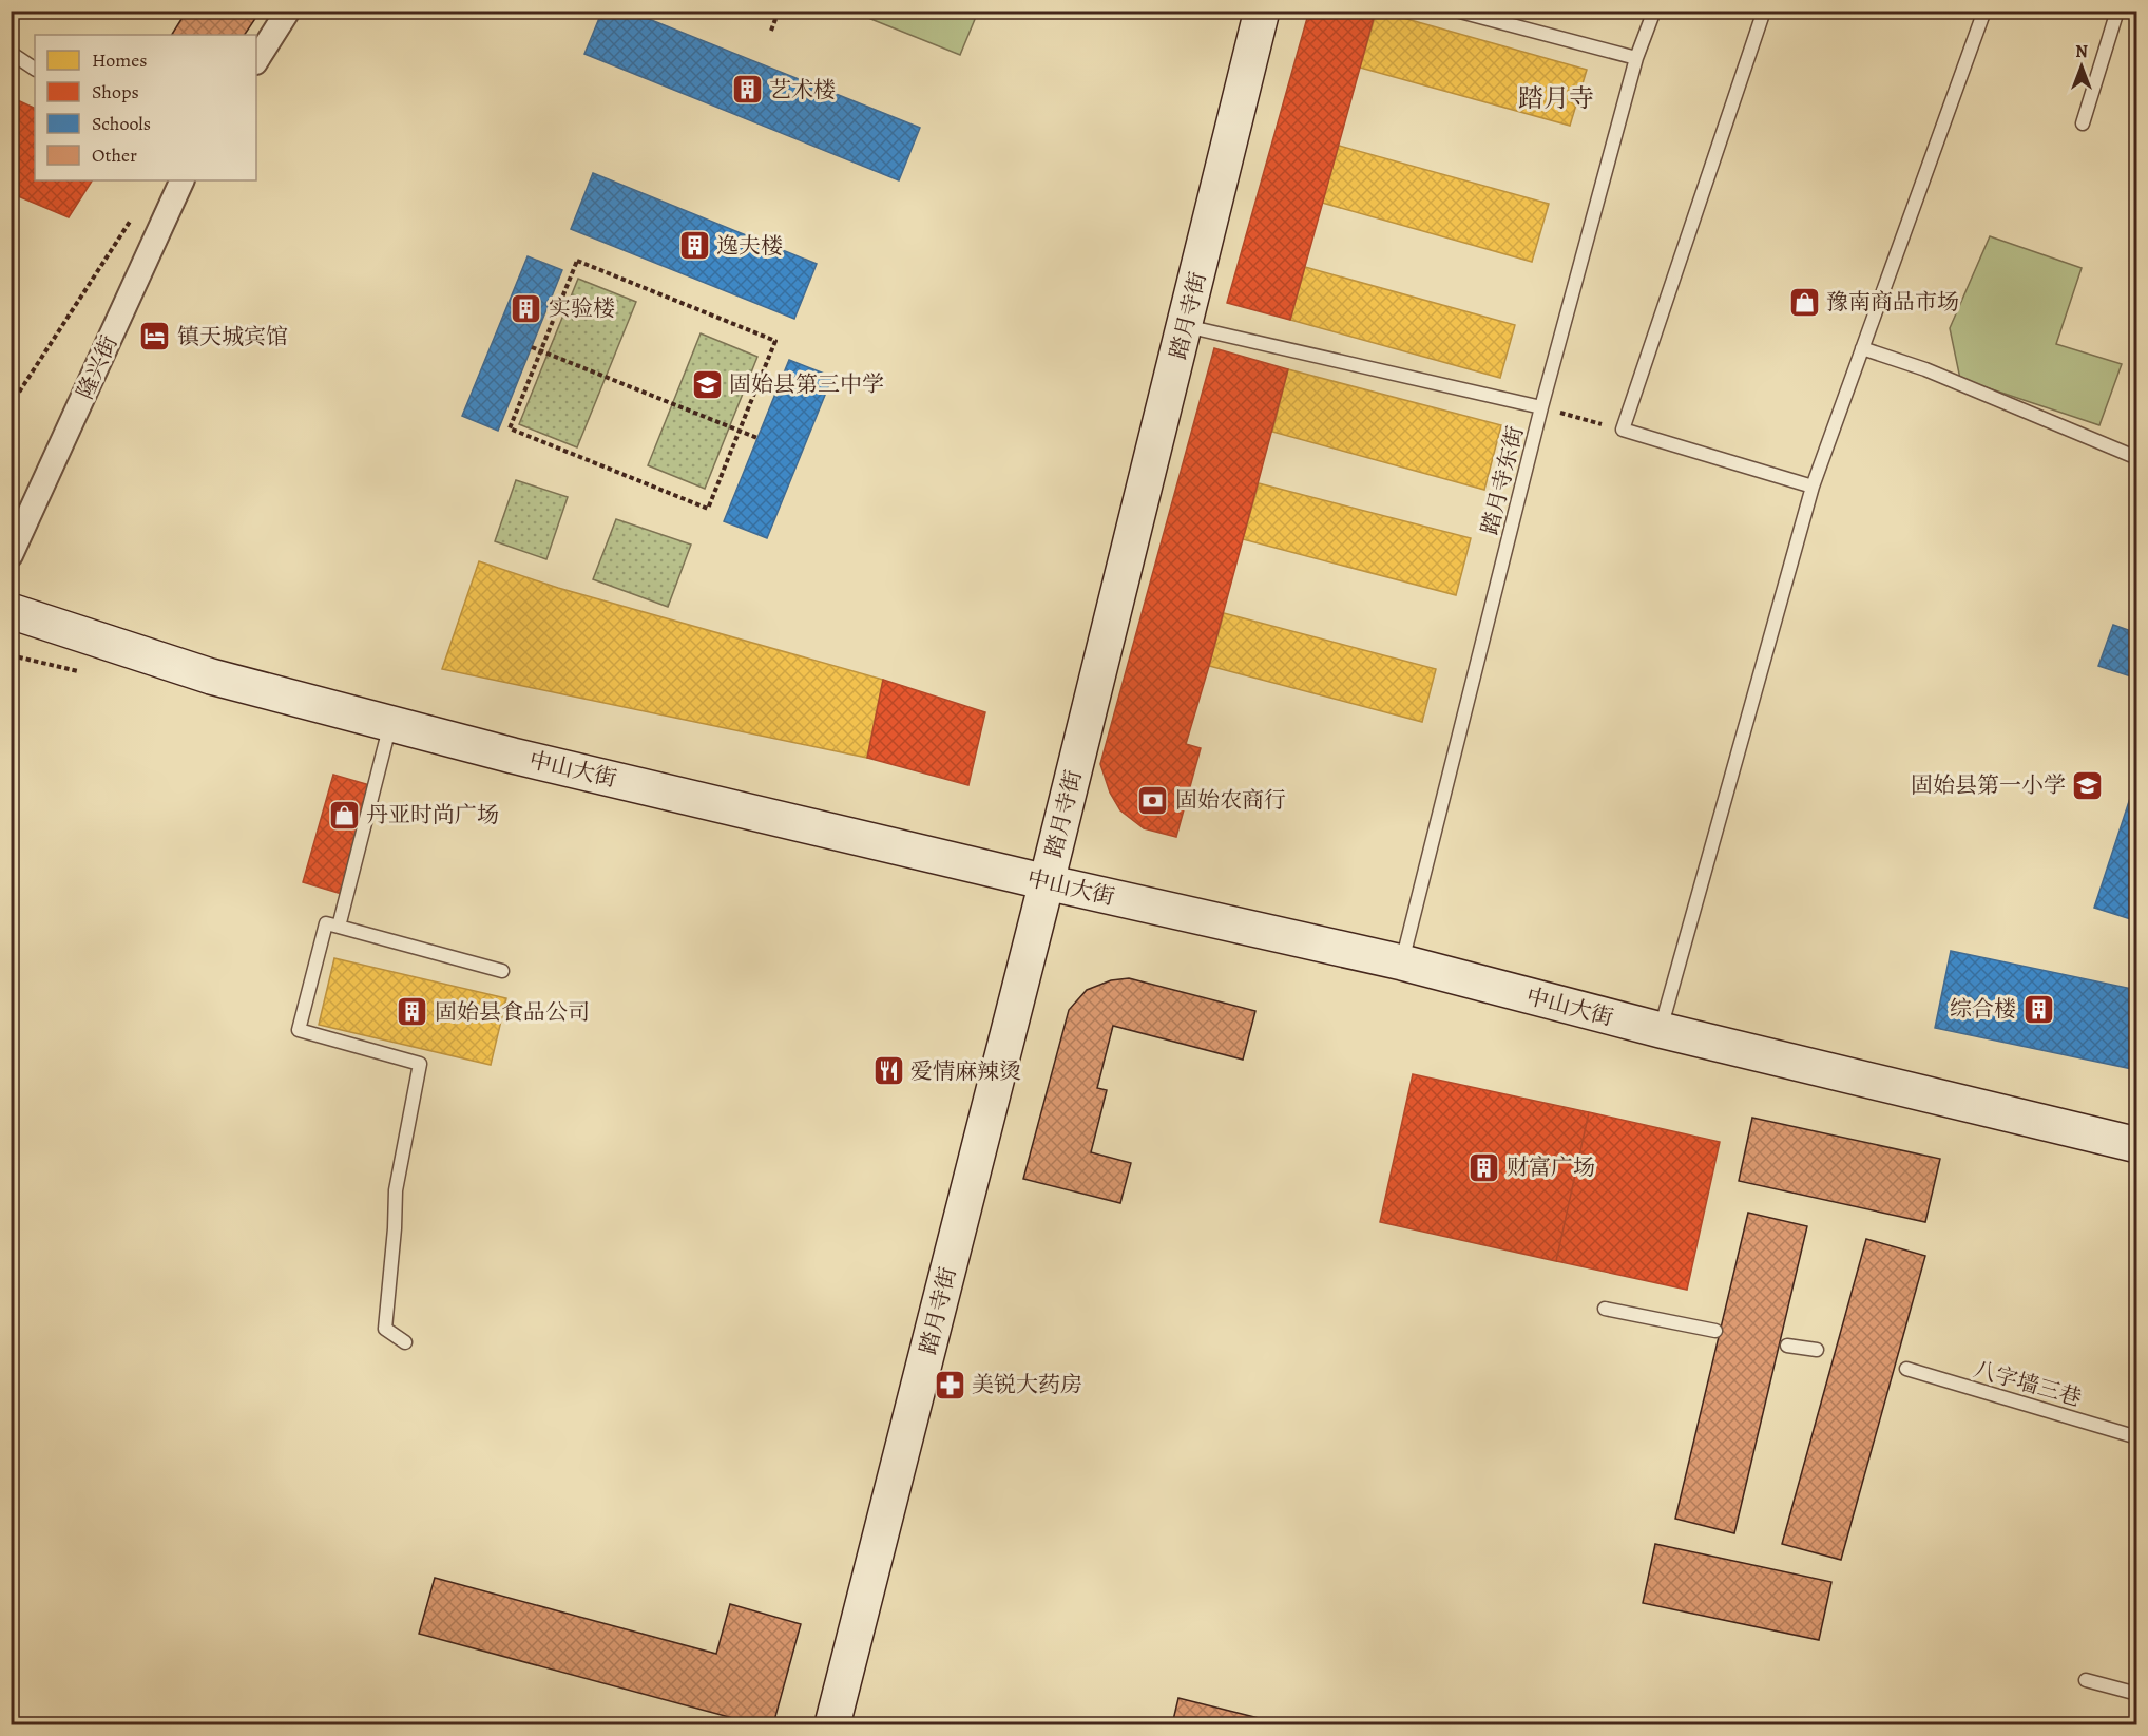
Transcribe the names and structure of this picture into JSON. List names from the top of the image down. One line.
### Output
{"streets":{"main road":["踏月寺街","中山大街"],"street":["隆兴街"],"lane":["踏月寺东街","八字墙三巷"]},"crossings":[["踏月寺街","中山大街"],["踏月寺东街","中山大街"]],"districts":["踏月寺"],"places":{"building":["艺术楼","逸夫楼","实验楼","综合楼","固始县食品公司","财富广场"],"shop":["豫南商品市场","丹亚时尚广场"],"hotel":["镇天城宾馆"],"school or university":["固始县第三中学","固始县第一小学"],"bank":["固始农商行"],"restaurant":["爱情麻辣烫"],"pharmacy":["美锐大药房"]},"legend":["Homes","Shops","Schools","Other"],"north":"top"}
